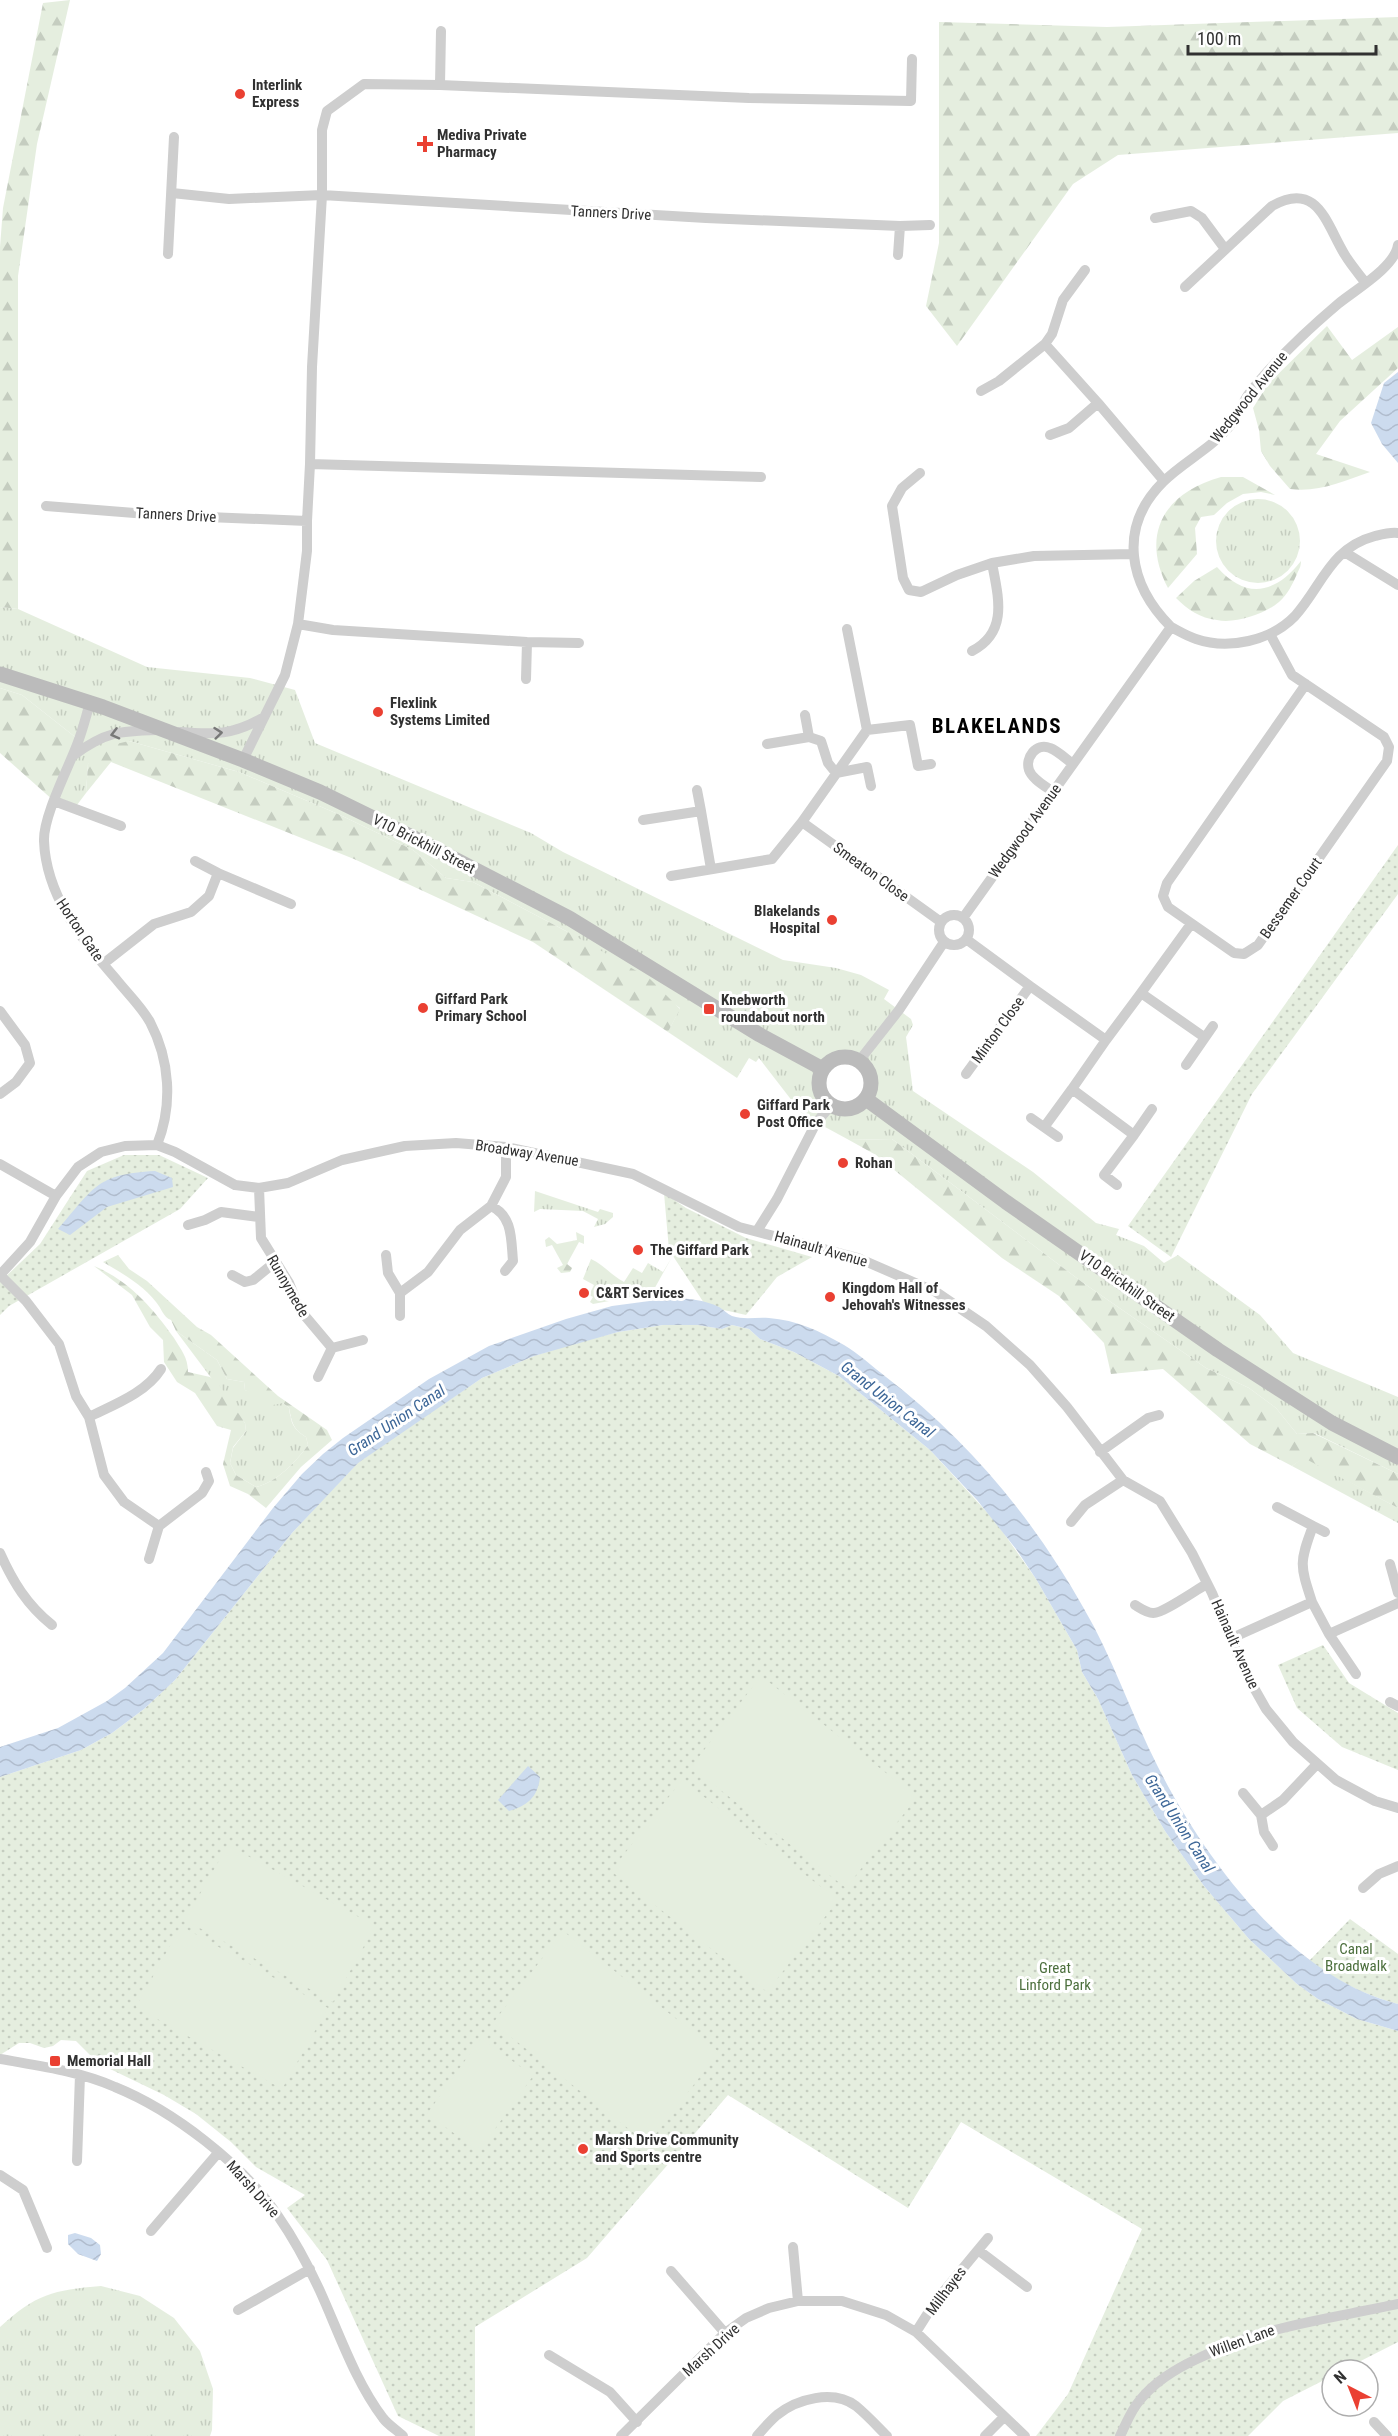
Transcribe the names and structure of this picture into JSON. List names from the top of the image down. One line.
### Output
{"streets":{"street":["Tanners Drive","Wedgwood Avenue","V10 Brickhill Street","Smeaton Close","Bessemer Court","Horton Gate","Minton Close","Broadway Avenue","Hainault Avenue","Runnymede","Marsh Drive","Millhayes","Willen Lane"]},"crossings":[["Wedgwood Avenue","Smeaton Close"],["Wedgwood Avenue","Bessemer Court"],["Wedgwood Avenue","Minton Close"],["V10 Brickhill Street","Horton Gate"],["Smeaton Close","Minton Close"],["Horton Gate","Broadway Avenue"],["Broadway Avenue","Hainault Avenue"],["Broadway Avenue","Runnymede"],["Marsh Drive","Millhayes"]],"districts":["BLAKELANDS"],"water":["Grand Union Canal"],"parks":["Canal Broadwalk","Great Linford Park"],"places":{"other":["Interlink Express","Flexlink Systems Limited","Blakelands Hospital","Giffard Park Primary School","Giffard Park Post Office","Rohan","The Giffard Park","C&RT Services","Kingdom Hall of Jehovah's Witnesses","Marsh Drive Community and Sports centre"],"health":["Mediva Private Pharmacy"],"transit":["Knebworth roundabout north","Memorial Hall"]},"scale_bar":"100 m","north":"top left"}
